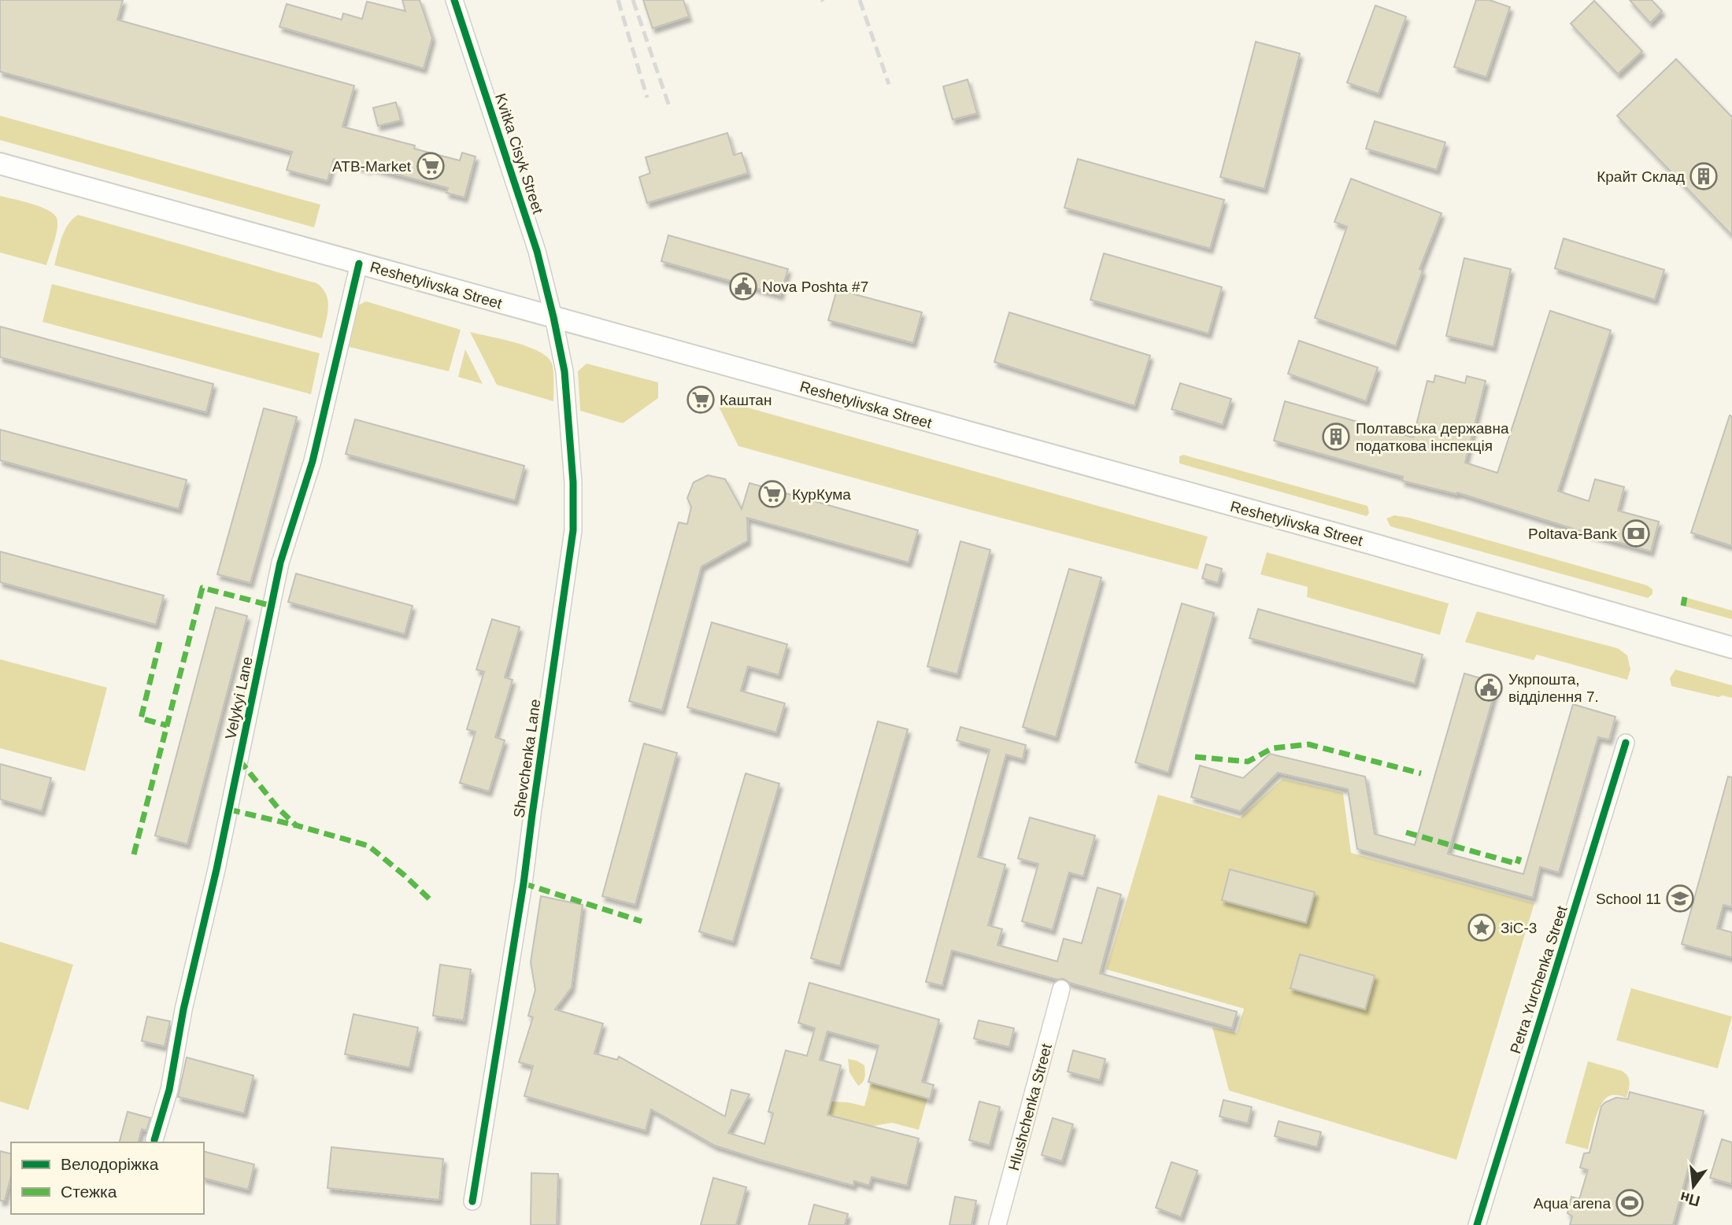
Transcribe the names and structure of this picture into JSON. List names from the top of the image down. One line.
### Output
{"streets":{"main road":["Reshetylivska Street"],"street":["Kvitka Cisyk Street","Velykyi Lane","Shevchenka Lane","Petra Yurchenka Street","Hlushchenka Street"]},"crossings":[["Kvitka Cisyk Street","Reshetylivska Street"],["Kvitka Cisyk Street","Shevchenka Lane"],["Reshetylivska Street","Velykyi Lane"],["Reshetylivska Street","Shevchenka Lane"]],"places":{"supermarket":["ATB-Market","Каштан","КурКума"],"building":["Крайт Склад","Полтавська державна податкова інспекція"],"public building":["Nova Poshta #7","Укрпошта, відділення 7."],"bank":["Poltava-Bank"],"school or university":["School 11"],"place":["ЗіС-3"],"sports":["Aqua arena"]},"legend":["Велодоріжка","Стежка"],"north":"bottom"}
